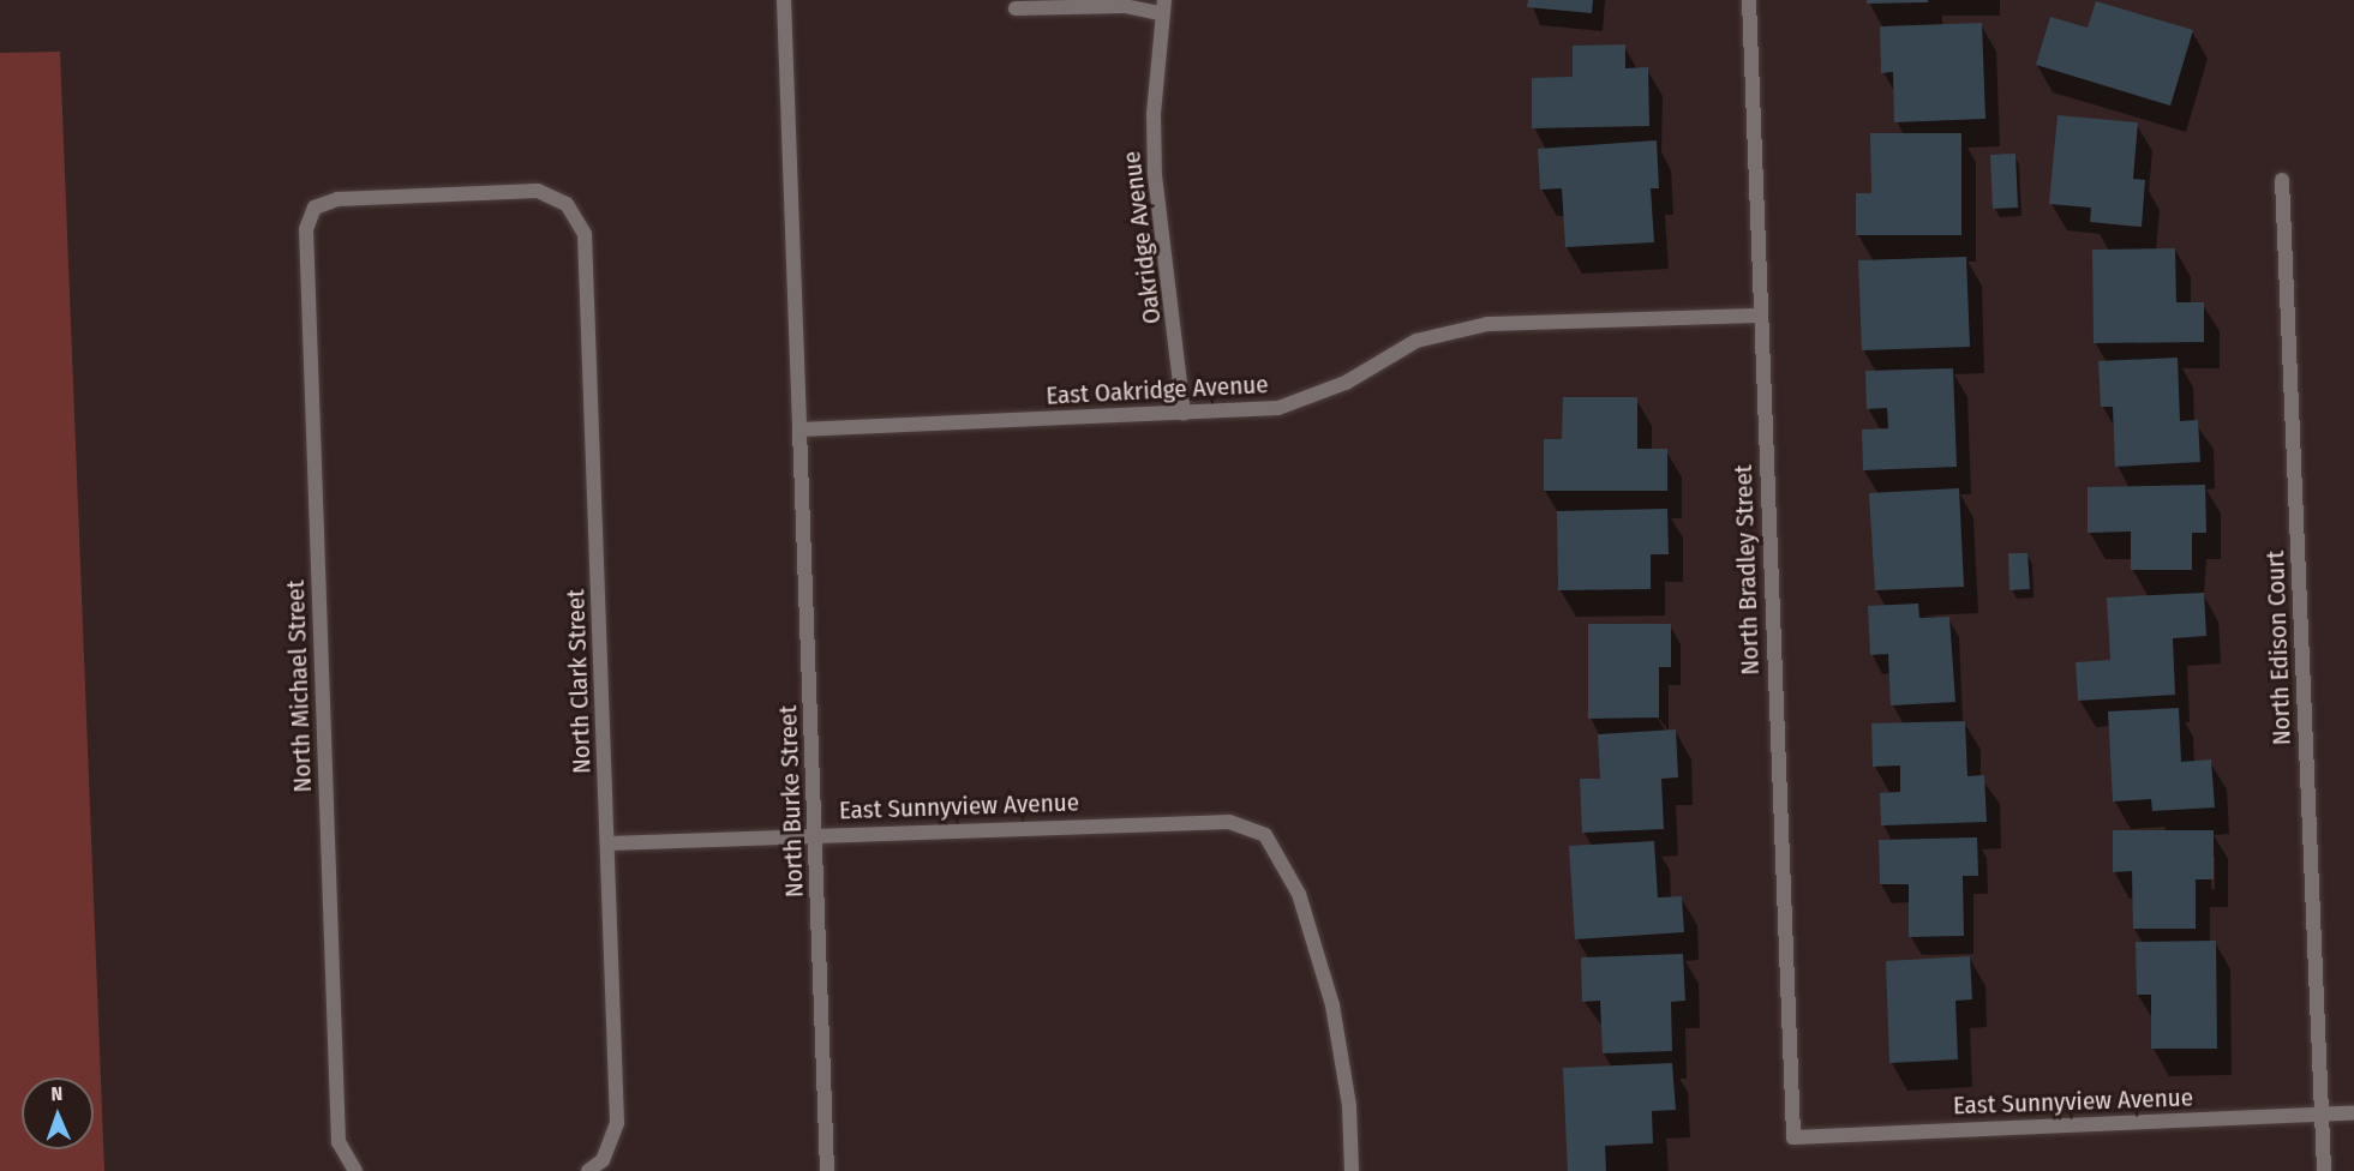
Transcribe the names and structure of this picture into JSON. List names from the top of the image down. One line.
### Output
{"streets":{"street":["Oakridge Avenue","East Oakridge Avenue","North Bradley Street","North Edison Court","North Clark Street","North Michael Street","North Burke Street","East Sunnyview Avenue"]},"crossings":[["Oakridge Avenue","East Oakridge Avenue"],["East Oakridge Avenue","North Bradley Street"],["East Oakridge Avenue","North Burke Street"],["North Bradley Street","East Sunnyview Avenue"],["North Edison Court","East Sunnyview Avenue"],["North Clark Street","North Michael Street"],["North Clark Street","East Sunnyview Avenue"],["North Burke Street","East Sunnyview Avenue"]],"north":"top"}
